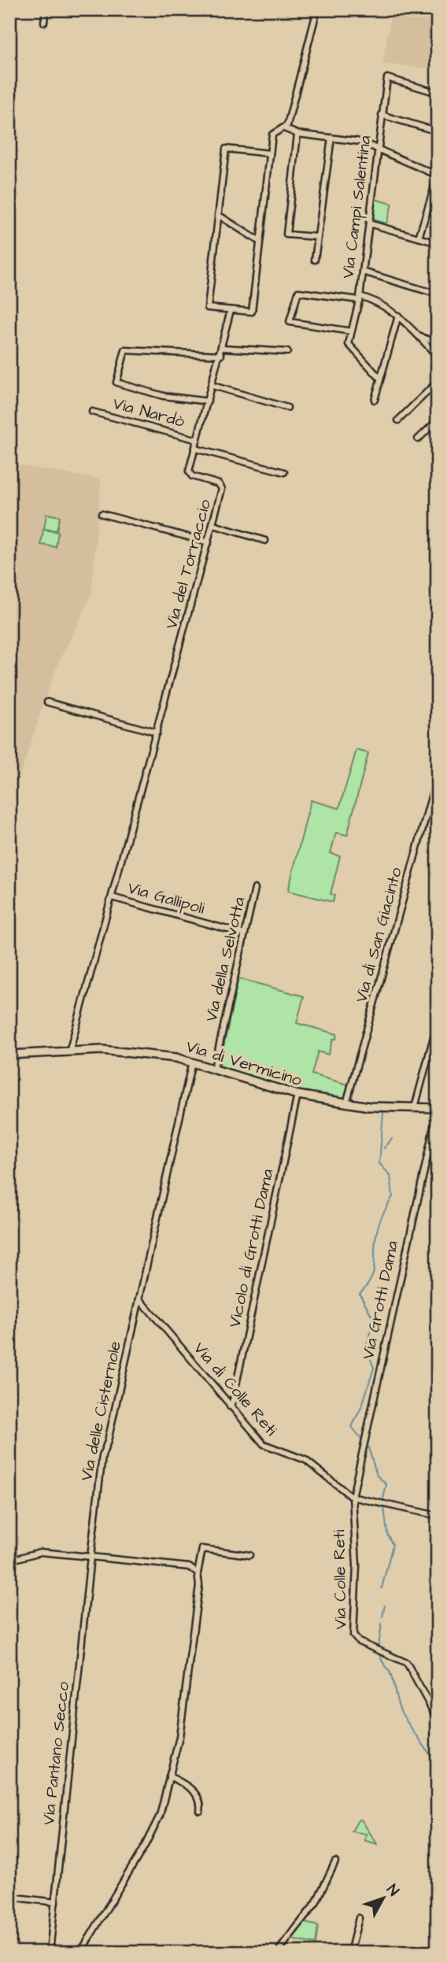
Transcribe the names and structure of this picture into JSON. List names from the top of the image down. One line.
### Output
{"streets":{"main road":["Via di Vermicino"],"street":["Via Campi Salentina","Via Nardò","Via del Torraccio","Via Gallipoli","Via di San Giacinto","Via della Selvotta","Vicolo di Grotti Dama","Via Grotti Dama","Via di Colle Reti","Via delle Cisternole","Via Colle Reti","Via Pantano Secco"]},"crossings":[["Via Nardò","Via del Torraccio"],["Via del Torraccio","Via Gallipoli"],["Via del Torraccio","Via di Vermicino"],["Via Gallipoli","Via della Selvotta"],["Via di San Giacinto","Via di Vermicino"],["Via della Selvotta","Via di Vermicino"],["Via di Vermicino","Vicolo di Grotti Dama"],["Via di Vermicino","Via Grotti Dama"],["Via di Vermicino","Via delle Cisternole"],["Vicolo di Grotti Dama","Via di Colle Reti"],["Via Grotti Dama","Via di Colle Reti"],["Via Grotti Dama","Via Colle Reti"],["Via di Colle Reti","Via delle Cisternole"],["Via di Colle Reti","Via Colle Reti"],["Via delle Cisternole","Via Pantano Secco"]],"north":"top right"}
